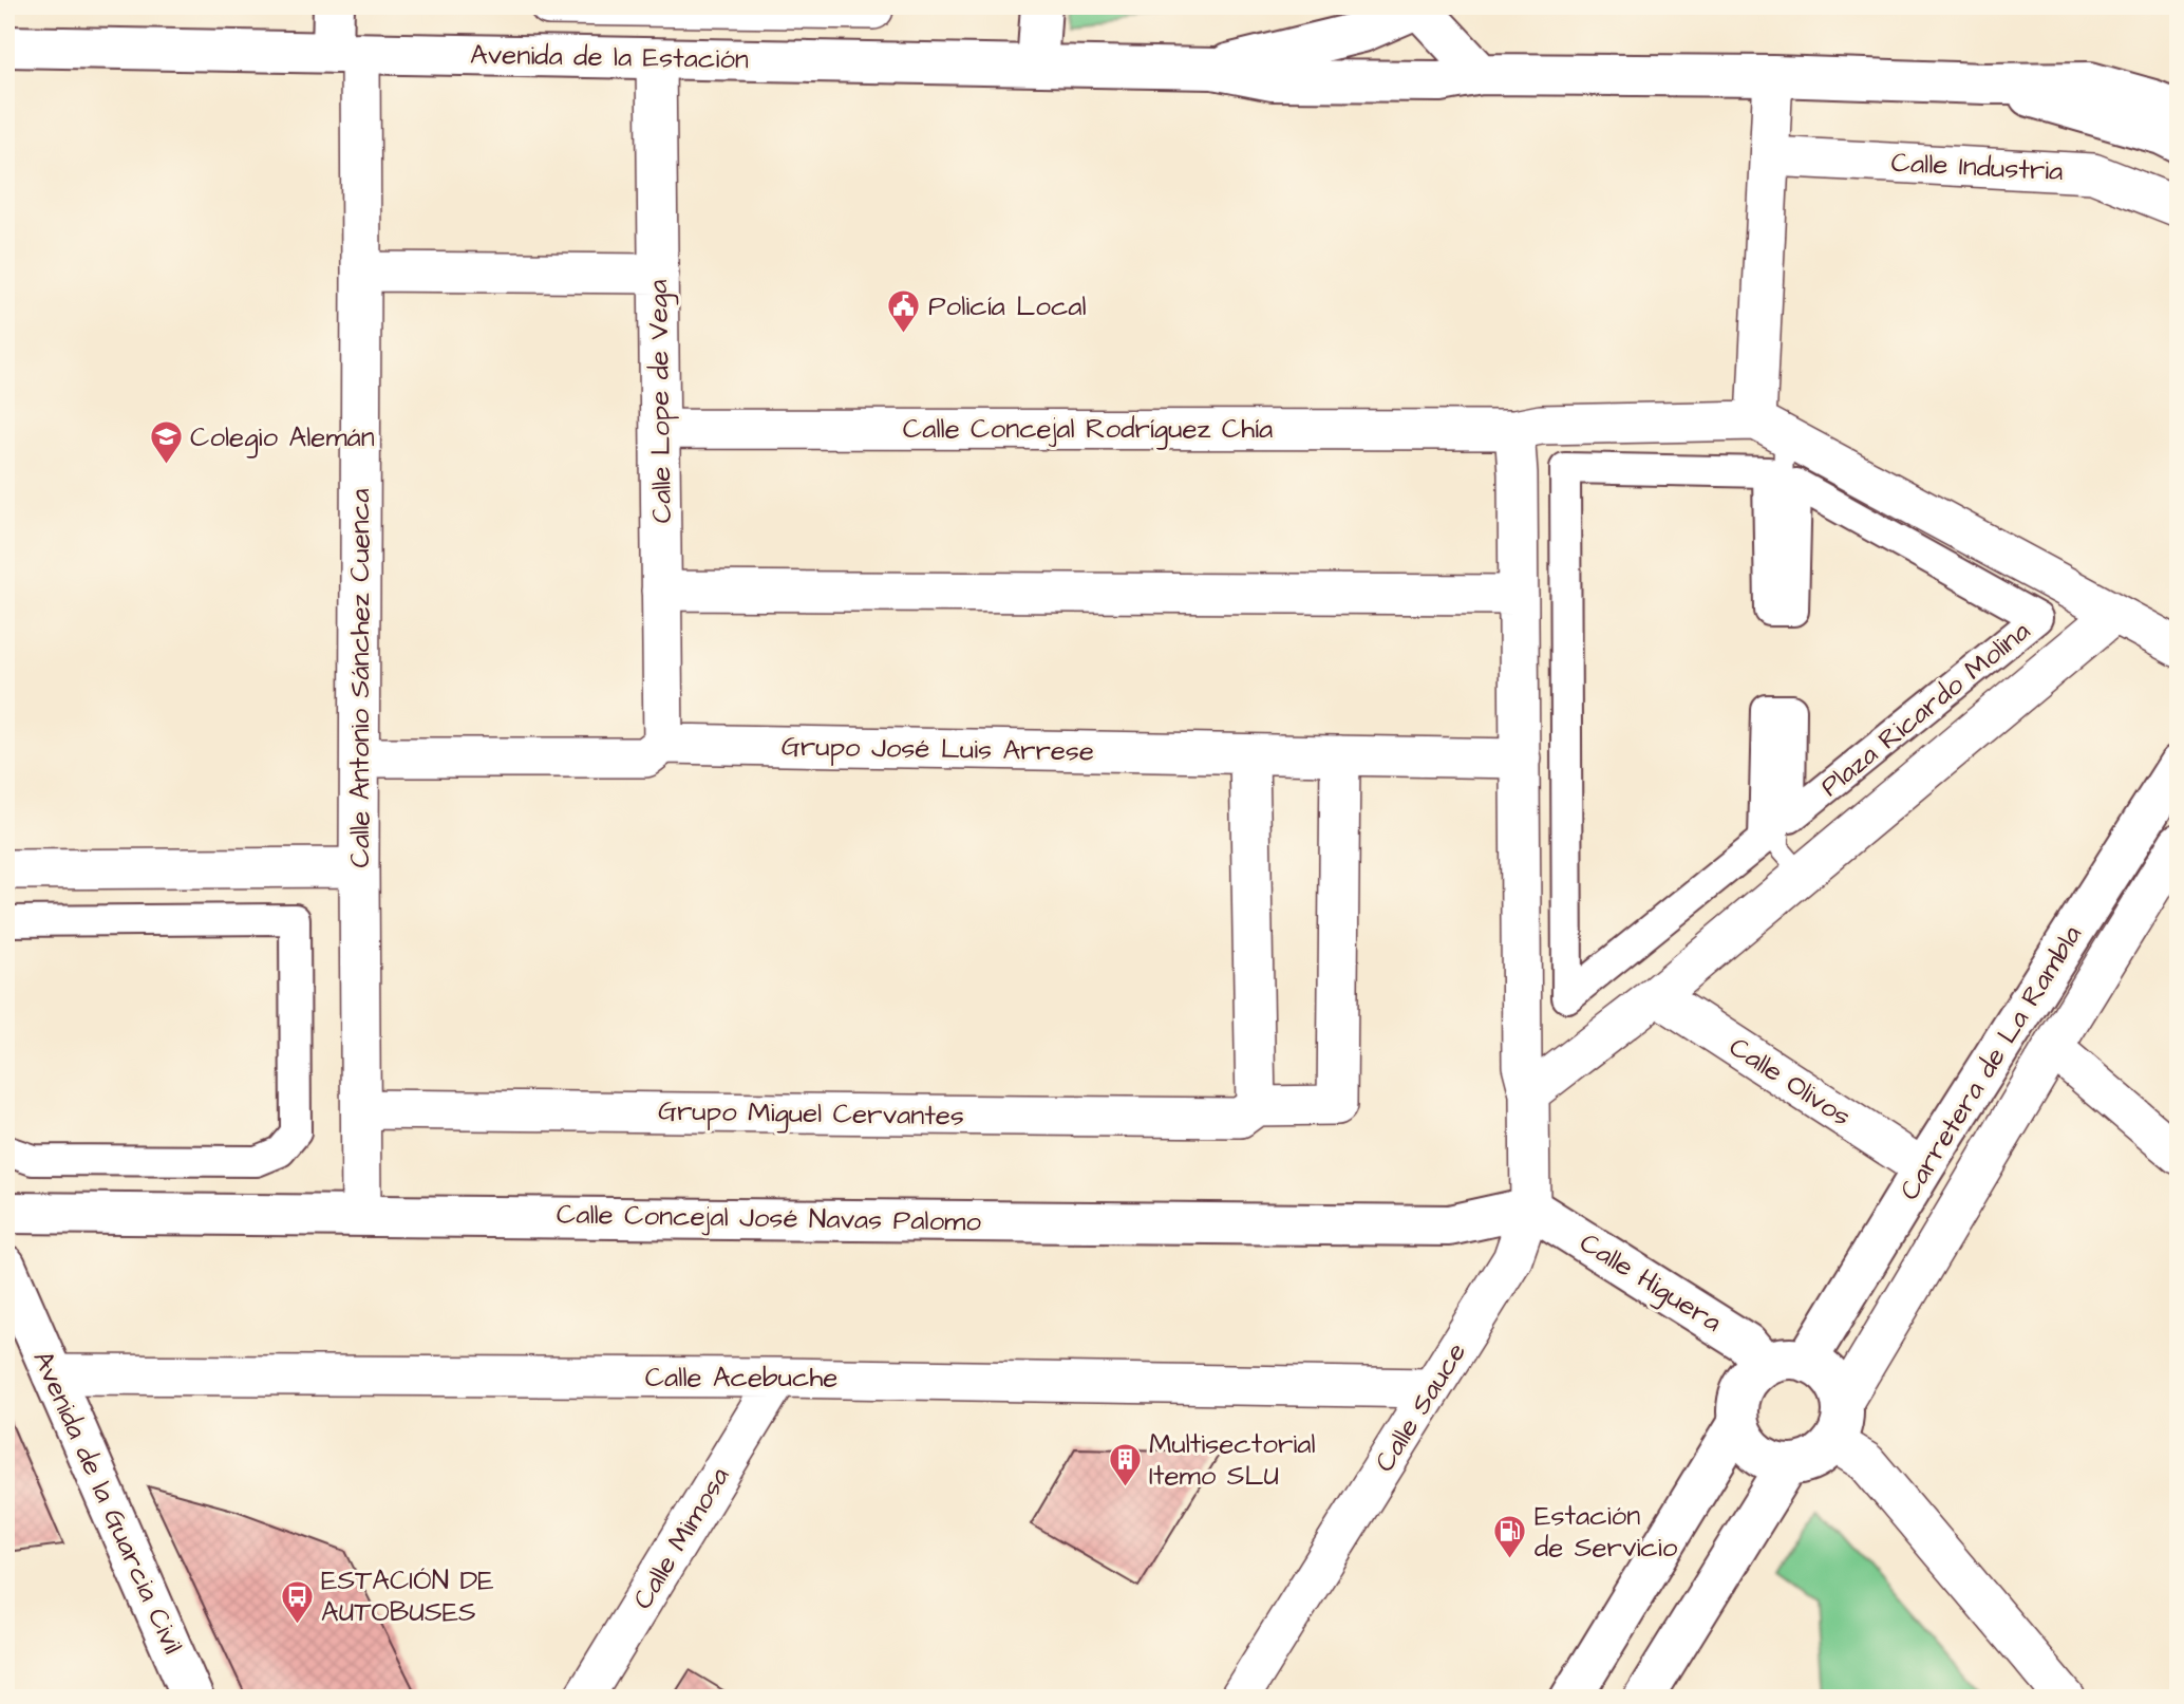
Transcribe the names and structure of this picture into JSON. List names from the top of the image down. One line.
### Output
{"streets":{"street":["Avenida de la Estación","Calle Industria","Calle Lope de Vega","Calle Concejal Rodríguez Chía","Calle Antonio Sánchez Cuenca","Plaza Ricardo Molina","Grupo José Luis Arrese","Carretera de La Rambla","Calle Olivos","Grupo Miguel Cervantes","Calle Concejal José Navas Palomo","Calle Higuera","Calle Acebuche","Calle Sauce","Avenida de la Guarcia Civil","Calle Mimosa"]},"crossings":[["Avenida de la Estación","Calle Lope de Vega"],["Avenida de la Estación","Calle Antonio Sánchez Cuenca"],["Calle Lope de Vega","Calle Concejal Rodríguez Chía"],["Calle Lope de Vega","Grupo José Luis Arrese"],["Calle Antonio Sánchez Cuenca","Grupo José Luis Arrese"],["Calle Antonio Sánchez Cuenca","Grupo Miguel Cervantes"],["Calle Antonio Sánchez Cuenca","Calle Concejal José Navas Palomo"],["Plaza Ricardo Molina","Calle Olivos"],["Plaza Ricardo Molina","Calle Sauce"],["Grupo José Luis Arrese","Grupo Miguel Cervantes"],["Carretera de La Rambla","Calle Olivos"],["Carretera de La Rambla","Calle Higuera"],["Calle Concejal José Navas Palomo","Calle Higuera"],["Calle Concejal José Navas Palomo","Calle Sauce"],["Calle Higuera","Calle Sauce"],["Calle Acebuche","Calle Sauce"],["Calle Acebuche","Avenida de la Guarcia Civil"],["Calle Acebuche","Calle Mimosa"]],"places":{"public building":["Policía Local"],"school or university":["Colegio Alemán"],"building":["Multisectorial Itemo SLU"],"fuel station":["Estación de Servicio"],"bus stop":["ESTACIÓN DE AUTOBUSES"]}}
